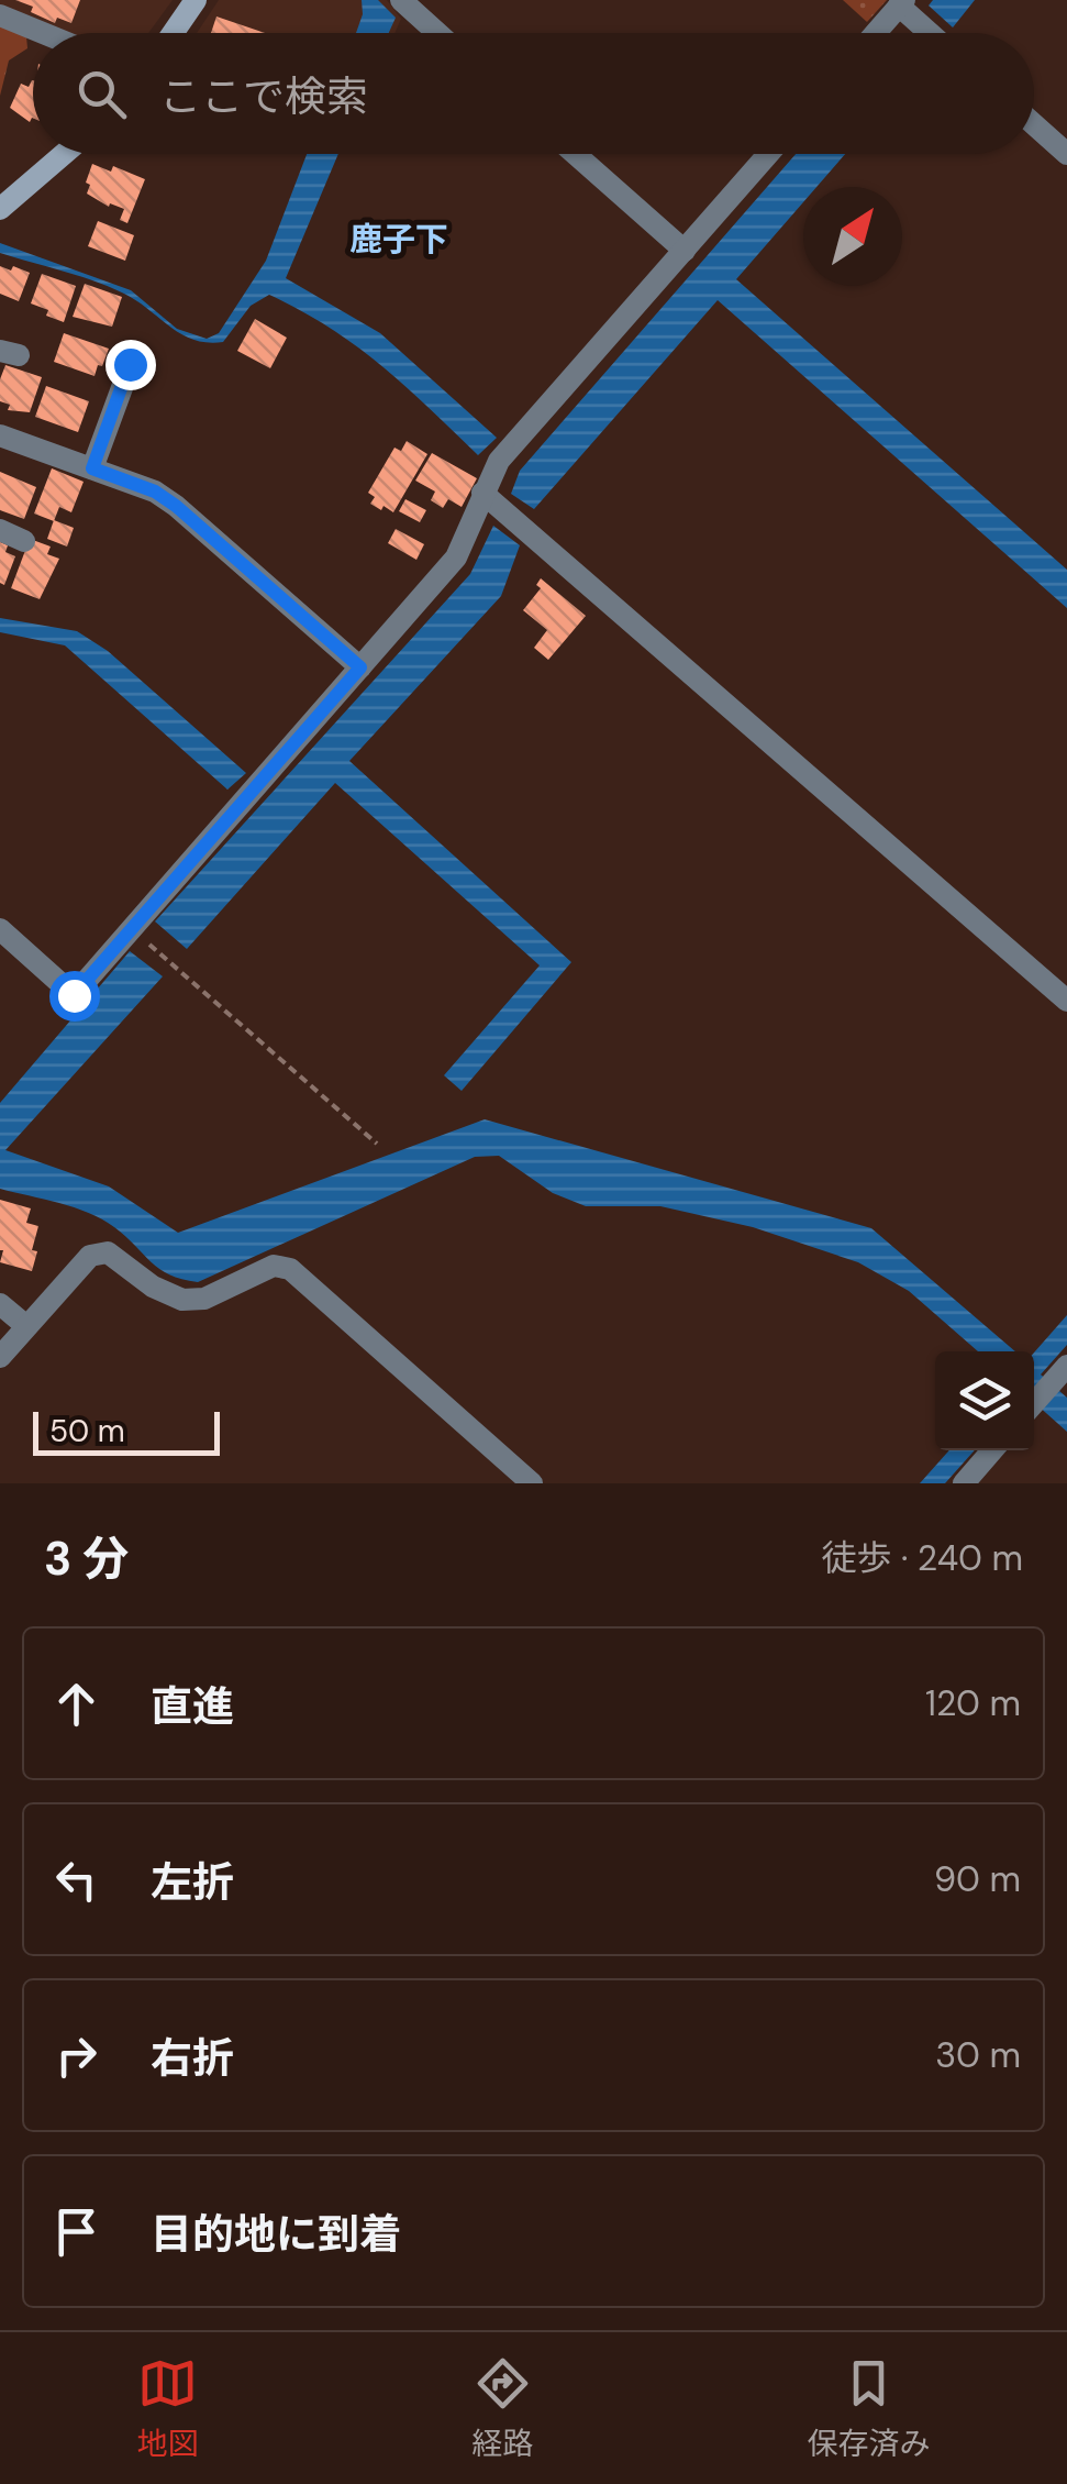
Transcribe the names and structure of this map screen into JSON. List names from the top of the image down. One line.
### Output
{"districts":["鹿子下"],"scale_bar":"50 m","north":"top right","page":{"search":"ここで検索","scale":"50 m","heading":["3 分","徒歩 · 240 m"],"list":[["直進","120 m"],["左折","90 m"],["右折","30 m"],"目的地に到着"],"nav":["地図","経路","保存済み"]}}
